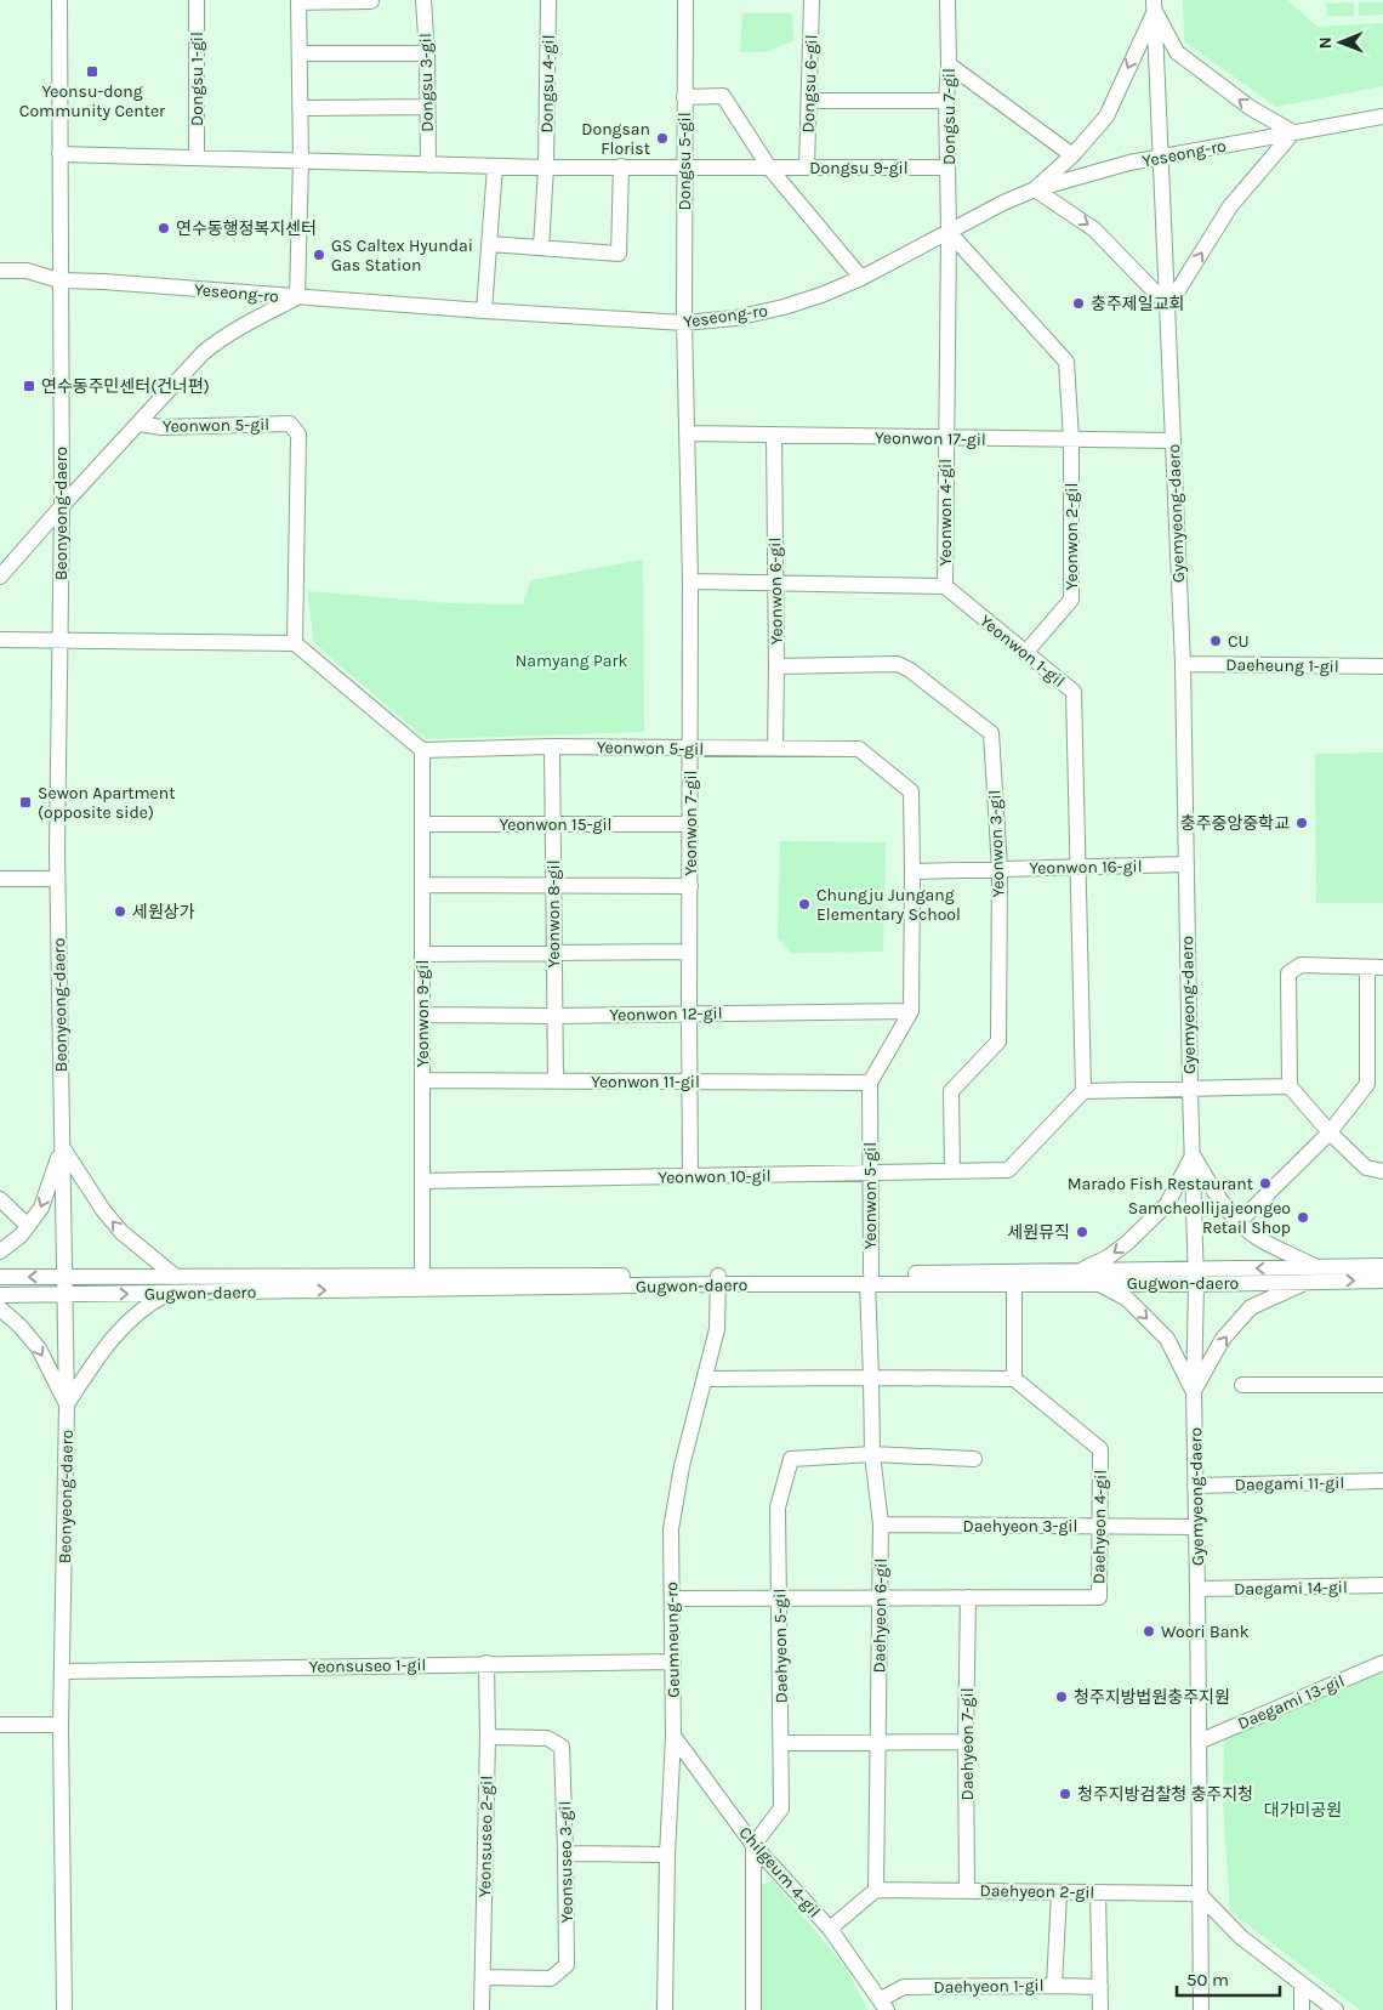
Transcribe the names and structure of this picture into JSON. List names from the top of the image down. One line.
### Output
{"streets":{"street":["Dongsu 1-gil","Dongsu 3-gil","Dongsu 4-gil","Dongsu 6-gil","Dongsu 7-gil","Yeseong-ro","Dongsu 5-gil","Dongsu 9-gil","Yeonwon 5-gil","Yeonwon 17-gil","Yeonwon 4-gil","Beonyeong-daero","Gyemyeong-daero","Yeonwon 2-gil","Yeonwon 6-gil","Yeonwon 1-gil","Daeheung 1-gil","Yeonwon 7-gil","Yeonwon 15-gil","Yeonwon 3-gil","Yeonwon 16-gil","Yeonwon 8-gil","Yeonwon 9-gil","Yeonwon 12-gil","Yeonwon 11-gil","Yeonwon 10-gil","Gugwon-daero","Daegami 11-gil","Daehyeon 3-gil","Daehyeon 4-gil","Daegami 14-gil","Daehyeon 6-gil","Geumneung-ro","Daehyeon 5-gil","Yeonsuseo 1-gil","Daegami 13-gil","Daehyeon 7-gil","Yeonsuseo 2-gil","Yeonsuseo 3-gil","Chilgeum 4-gil","Daehyeon 2-gil","Daehyeon 1-gil"]},"crossings":[["Dongsu 1-gil","Dongsu 9-gil"],["Dongsu 3-gil","Dongsu 9-gil"],["Dongsu 4-gil","Dongsu 9-gil"],["Dongsu 6-gil","Dongsu 9-gil"],["Dongsu 7-gil","Yeseong-ro"],["Dongsu 7-gil","Dongsu 9-gil"],["Dongsu 7-gil","Yeonwon 17-gil"],["Dongsu 7-gil","Yeonwon 4-gil"],["Dongsu 7-gil","Yeonwon 2-gil"],["Yeseong-ro","Dongsu 5-gil"],["Yeseong-ro","Yeonwon 5-gil"],["Yeseong-ro","Beonyeong-daero"],["Yeseong-ro","Gyemyeong-daero"],["Yeseong-ro","Yeonwon 2-gil"],["Yeseong-ro","Yeonwon 7-gil"],["Dongsu 5-gil","Dongsu 9-gil"],["Dongsu 5-gil","Yeonwon 7-gil"],["Dongsu 9-gil","Beonyeong-daero"],["Yeonwon 5-gil","Beonyeong-daero"],["Yeonwon 5-gil","Yeonwon 6-gil"],["Yeonwon 5-gil","Yeonwon 7-gil"],["Yeonwon 5-gil","Yeonwon 16-gil"],["Yeonwon 5-gil","Yeonwon 8-gil"],["Yeonwon 5-gil","Yeonwon 9-gil"],["Yeonwon 5-gil","Yeonwon 12-gil"],["Yeonwon 5-gil","Yeonwon 11-gil"],["Yeonwon 5-gil","Yeonwon 10-gil"],["Yeonwon 5-gil","Gugwon-daero"],["Yeonwon 5-gil","Daehyeon 6-gil"],["Yeonwon 17-gil","Yeonwon 4-gil"],["Yeonwon 17-gil","Gyemyeong-daero"],["Yeonwon 17-gil","Yeonwon 2-gil"],["Yeonwon 17-gil","Yeonwon 6-gil"],["Yeonwon 17-gil","Yeonwon 7-gil"],["Yeonwon 4-gil","Yeonwon 1-gil"],["Beonyeong-daero","Gugwon-daero"],["Beonyeong-daero","Yeonsuseo 1-gil"],["Gyemyeong-daero","Daeheung 1-gil"],["Gyemyeong-daero","Yeonwon 16-gil"],["Gyemyeong-daero","Gugwon-daero"],["Gyemyeong-daero","Daegami 11-gil"],["Gyemyeong-daero","Daehyeon 3-gil"],["Gyemyeong-daero","Daegami 14-gil"],["Gyemyeong-daero","Daegami 13-gil"],["Gyemyeong-daero","Daehyeon 2-gil"],["Yeonwon 2-gil","Yeonwon 1-gil"],["Yeonwon 6-gil","Yeonwon 3-gil"],["Yeonwon 1-gil","Yeonwon 16-gil"],["Yeonwon 1-gil","Yeonwon 10-gil"],["Yeonwon 7-gil","Yeonwon 15-gil"],["Yeonwon 7-gil","Yeonwon 12-gil"],["Yeonwon 7-gil","Yeonwon 11-gil"],["Yeonwon 7-gil","Yeonwon 10-gil"],["Yeonwon 15-gil","Yeonwon 8-gil"],["Yeonwon 15-gil","Yeonwon 9-gil"],["Yeonwon 3-gil","Yeonwon 16-gil"],["Yeonwon 3-gil","Yeonwon 10-gil"],["Yeonwon 8-gil","Yeonwon 12-gil"],["Yeonwon 8-gil","Yeonwon 11-gil"],["Yeonwon 9-gil","Yeonwon 12-gil"],["Yeonwon 9-gil","Yeonwon 11-gil"],["Yeonwon 9-gil","Yeonwon 10-gil"],["Yeonwon 9-gil","Gugwon-daero"],["Gugwon-daero","Daehyeon 6-gil"],["Gugwon-daero","Geumneung-ro"],["Daehyeon 3-gil","Daehyeon 4-gil"],["Daehyeon 3-gil","Daehyeon 6-gil"],["Daehyeon 4-gil","Daehyeon 6-gil"],["Daehyeon 4-gil","Geumneung-ro"],["Daehyeon 4-gil","Daehyeon 5-gil"],["Daehyeon 4-gil","Daehyeon 7-gil"],["Daehyeon 6-gil","Daehyeon 5-gil"],["Daehyeon 6-gil","Daehyeon 2-gil"],["Geumneung-ro","Yeonsuseo 1-gil"],["Geumneung-ro","Chilgeum 4-gil"],["Daehyeon 5-gil","Chilgeum 4-gil"],["Yeonsuseo 1-gil","Yeonsuseo 2-gil"],["Daehyeon 7-gil","Daehyeon 2-gil"],["Yeonsuseo 2-gil","Yeonsuseo 3-gil"],["Chilgeum 4-gil","Daehyeon 1-gil"]],"parks":["Namyang Park","대가미공원"],"places":{"transit":["Yeonsu-dong Community Center","연수동주민센터(건너편)","Sewon Apartment (opposite side)"],"other":["Dongsan Florist","연수동행정복지센터","GS Caltex Hyundai Gas Station","충주제일교회","CU","충주중앙중학교","Chungju Jungang Elementary School","세원상가","Marado Fish Restaurant","Samcheollijajeongeo Retail Shop","세원뮤직","Woori Bank","청주지방법원충주지원","청주지방검찰청 충주지청"]},"scale_bar":"50 m","north":"left"}
